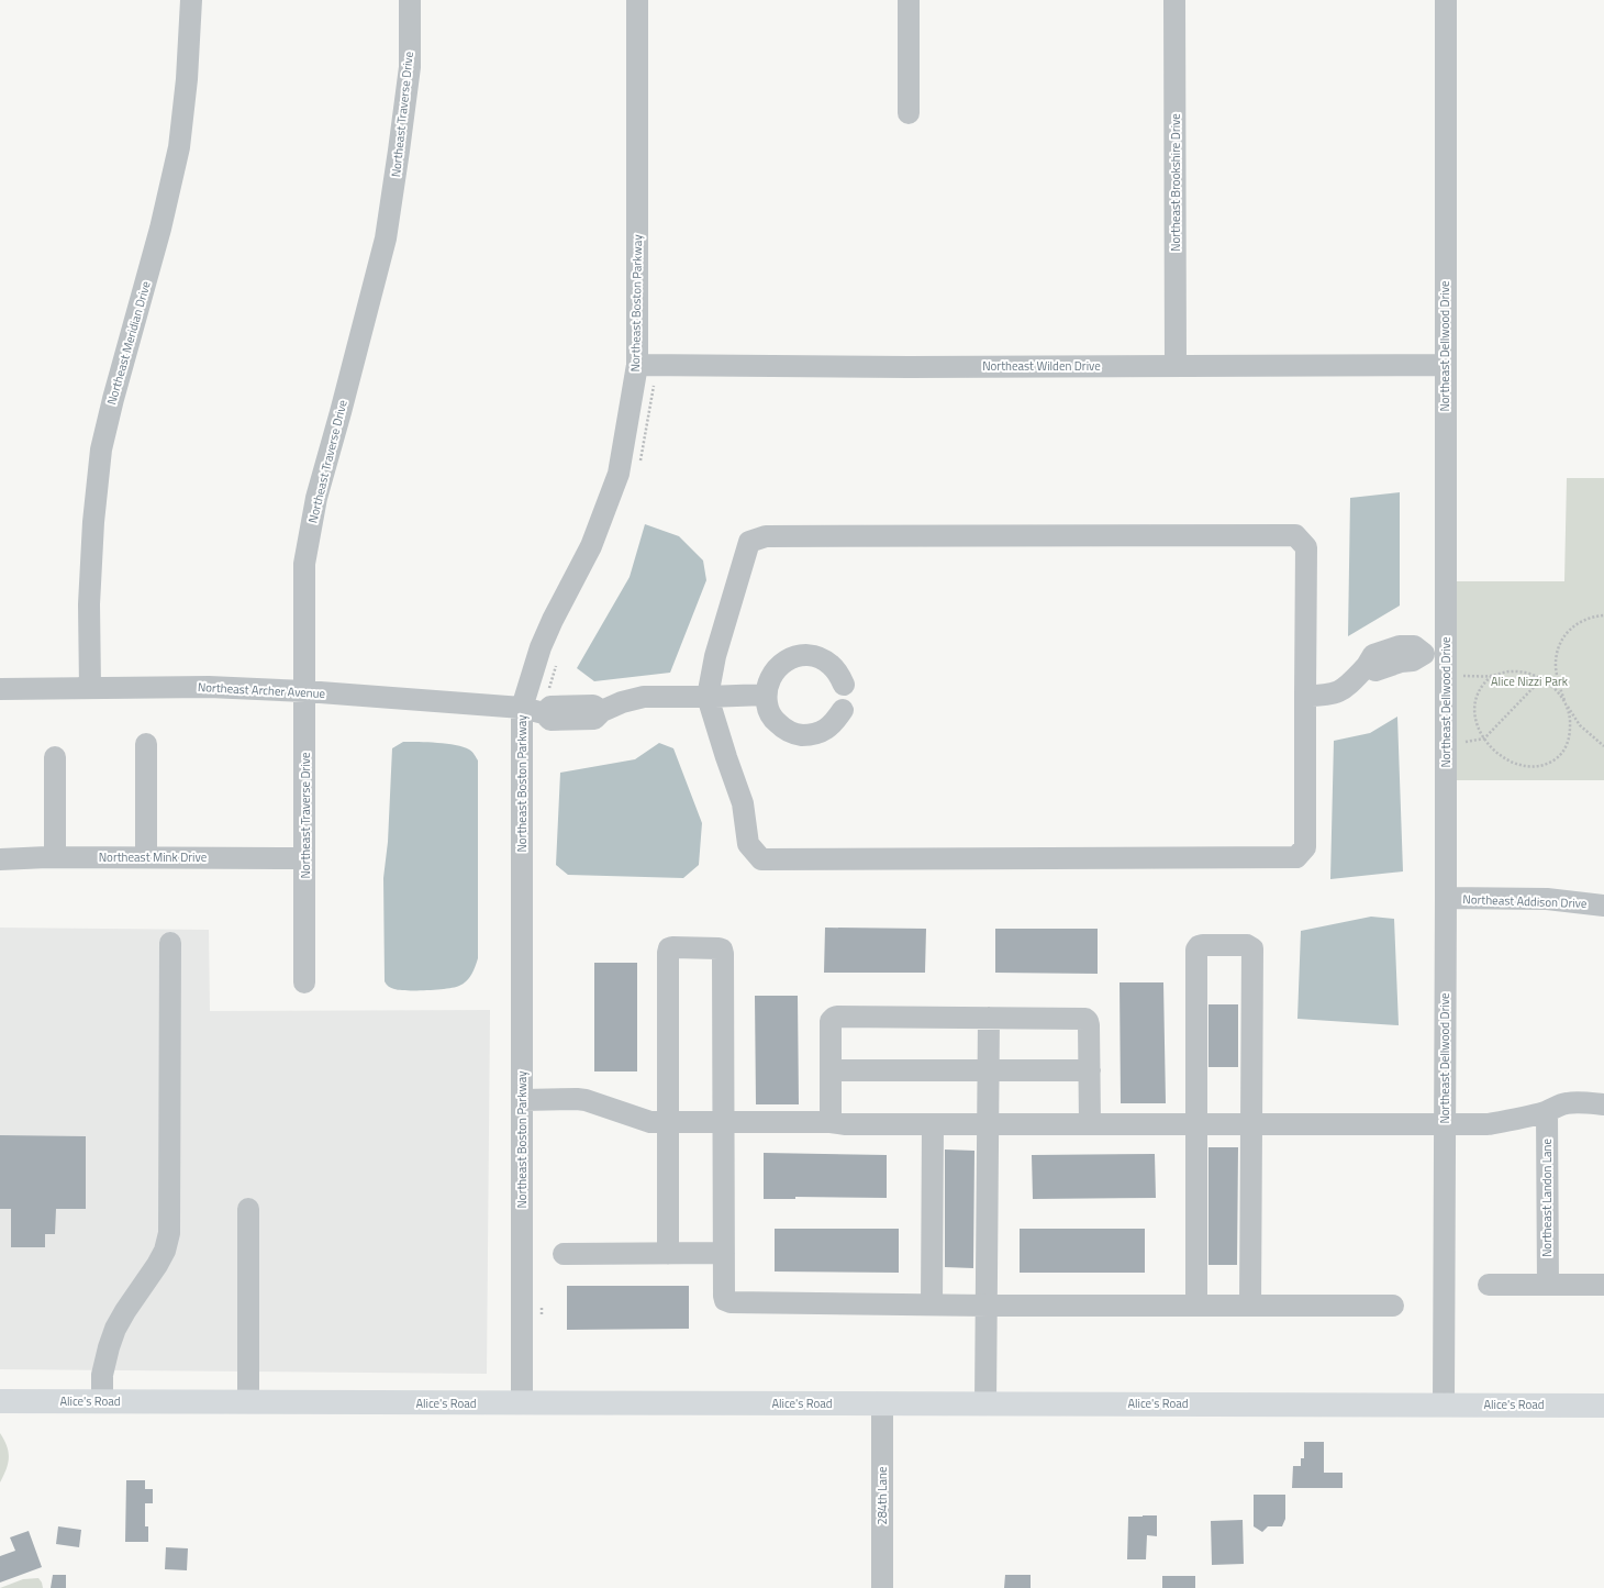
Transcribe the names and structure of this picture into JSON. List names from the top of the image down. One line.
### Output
{"streets":{"main road":["Alice's Road"],"street":["Northeast Traverse Drive","Northeast Brookshire Drive","Northeast Boston Parkway","Northeast Meridian Drive","Northeast Dellwood Drive","Northeast Wilden Drive","Northeast Archer Avenue","Northeast Mink Drive","Northeast Addison Drive","Northeast Landon Lane","284th Lane"]},"crossings":[["Northeast Traverse Drive","Northeast Archer Avenue"],["Northeast Traverse Drive","Northeast Mink Drive"],["Northeast Brookshire Drive","Northeast Wilden Drive"],["Northeast Boston Parkway","Northeast Wilden Drive"],["Northeast Boston Parkway","Northeast Archer Avenue"],["Northeast Boston Parkway","Alice's Road"],["Northeast Meridian Drive","Northeast Archer Avenue"],["Northeast Dellwood Drive","Northeast Wilden Drive"],["Northeast Dellwood Drive","Northeast Addison Drive"],["Northeast Dellwood Drive","Alice's Road"],["Alice's Road","284th Lane"]],"parks":["Alice Nizzi Park"]}
